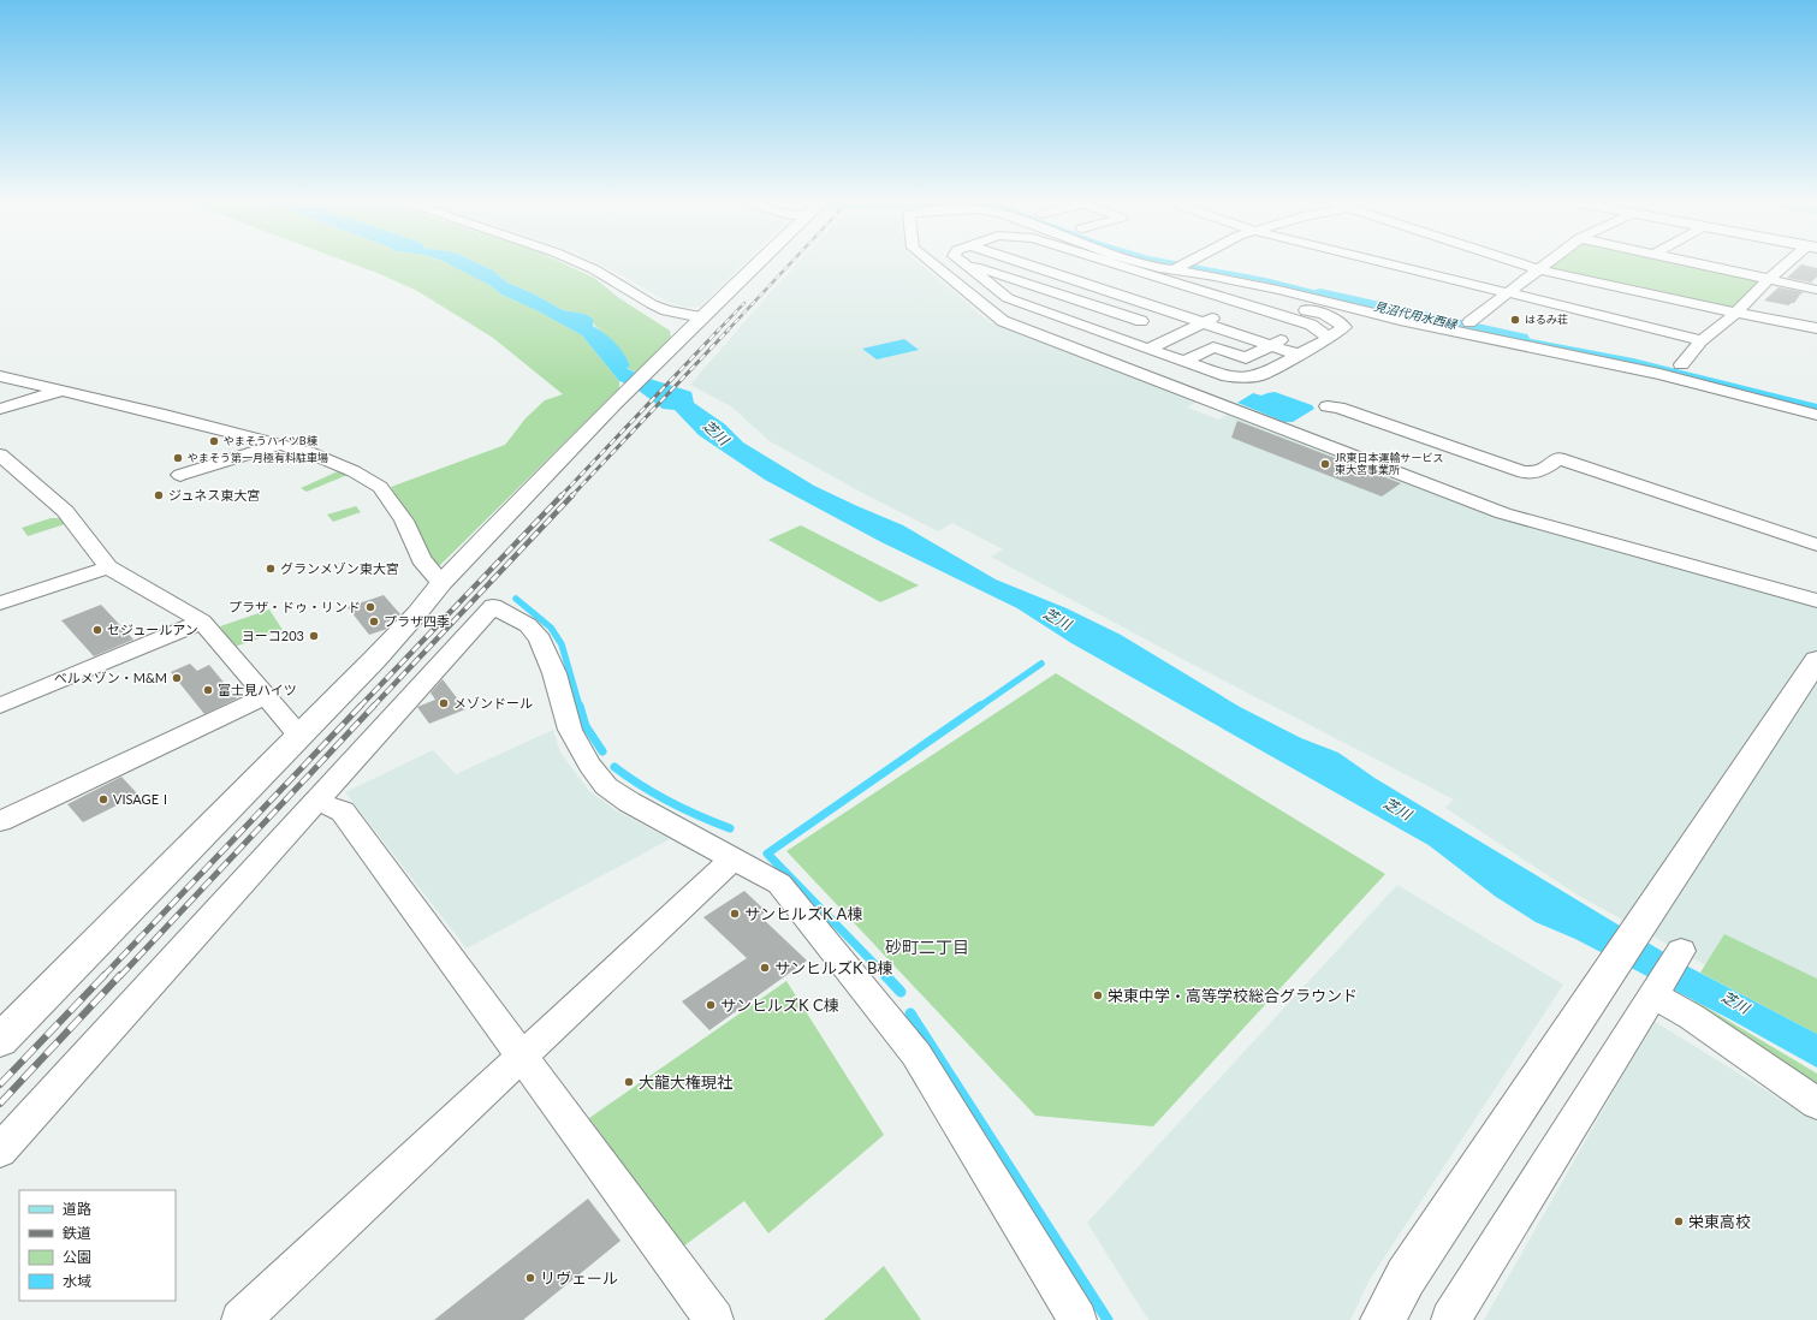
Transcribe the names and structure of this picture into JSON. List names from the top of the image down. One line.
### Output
{"districts":["砂町二丁目"],"water":["見沼代用水西縁","芝川"],"places":["はるみ荘","やまそうハイツB棟","やまそう第一月極有料駐車場","JR東日本運輸サービス 東大宮事業所","ジュネス東大宮","グランメゾン東大宮","プラザ・ドゥ・リンド","プラザ四季","セジュールアン","ヨーコ203","ベルメゾン・M&M","富士見ハイツ","メゾンドール","VISAGEⅠ","サンヒルズK A棟","サンヒルズK B棟","栄東中学・高等学校総合グラウンド","サンヒルズK C棟","大龍大権現社","栄東高校","リヴェール"],"legend":["道路","鉄道","公園","水域"]}
